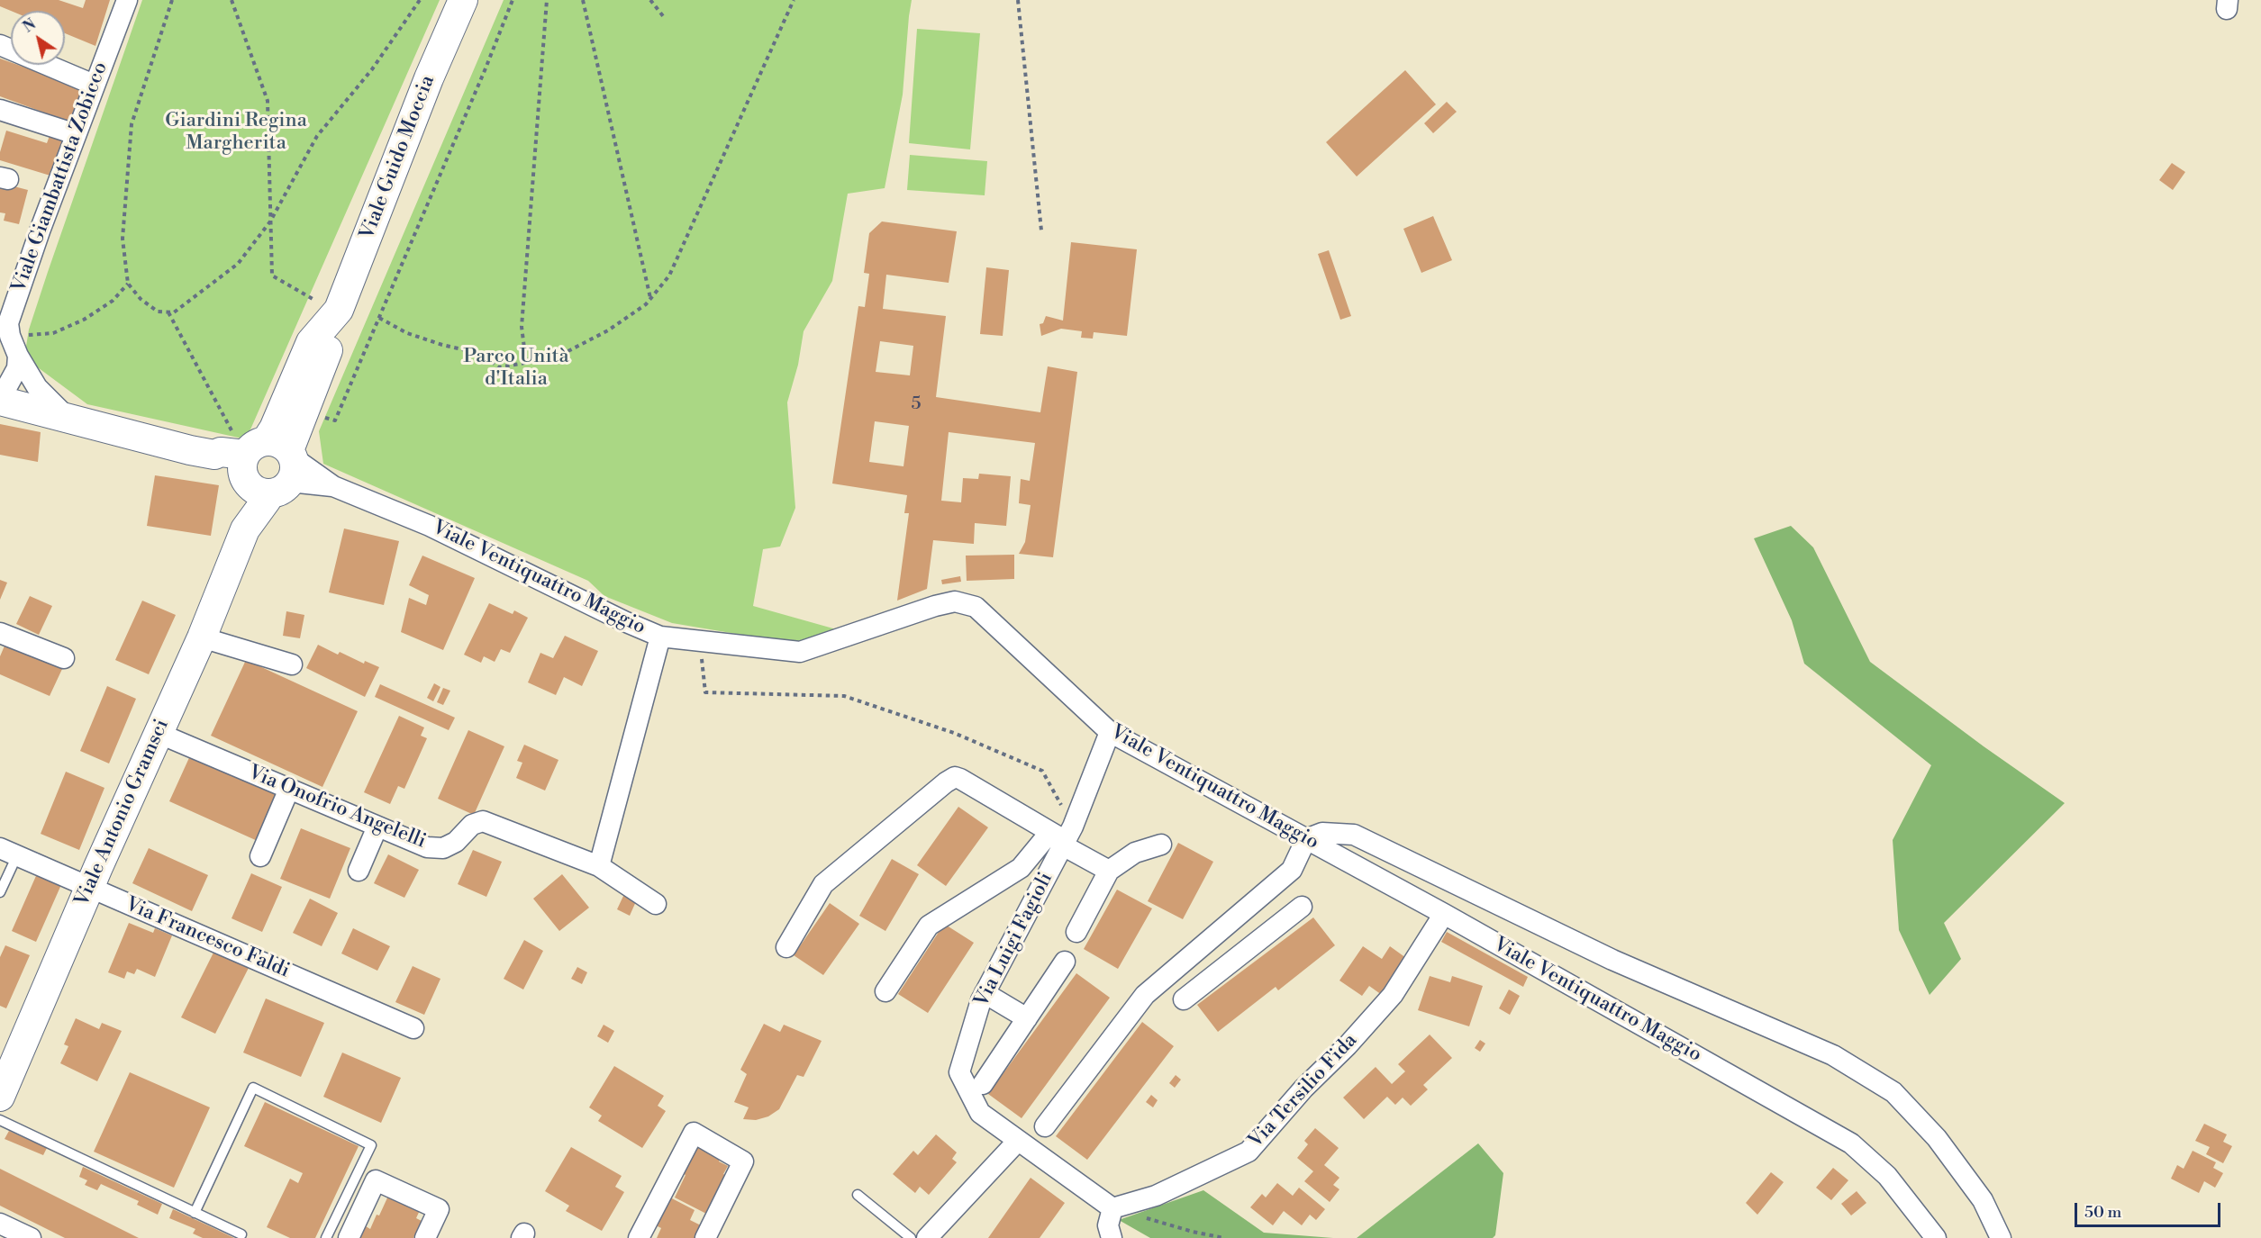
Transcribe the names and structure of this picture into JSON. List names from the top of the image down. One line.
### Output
{"streets":{"main road":["Viale Guido Moccia","Viale Ventiquattro Maggio","Viale Antonio Gramsci"],"street":["Viale Giambattista Zobicco","Via Onofrio Angelelli","Via Francesco Faldi","Via Luigi Fagioli","Via Tersilio Fida"]},"crossings":[["Viale Guido Moccia","Viale Ventiquattro Maggio"],["Viale Guido Moccia","Viale Antonio Gramsci"],["Viale Giambattista Zobicco","Viale Ventiquattro Maggio"],["Viale Ventiquattro Maggio","Viale Antonio Gramsci"],["Viale Ventiquattro Maggio","Via Luigi Fagioli"],["Viale Ventiquattro Maggio","Via Tersilio Fida"],["Via Onofrio Angelelli","Viale Antonio Gramsci"],["Viale Antonio Gramsci","Via Francesco Faldi"],["Via Luigi Fagioli","Via Tersilio Fida"]],"parks":["Giardini Regina Margherita","Parco Unità d'Italia"],"house_numbers":["5"],"scale_bar":"50 m","north":"top left"}
